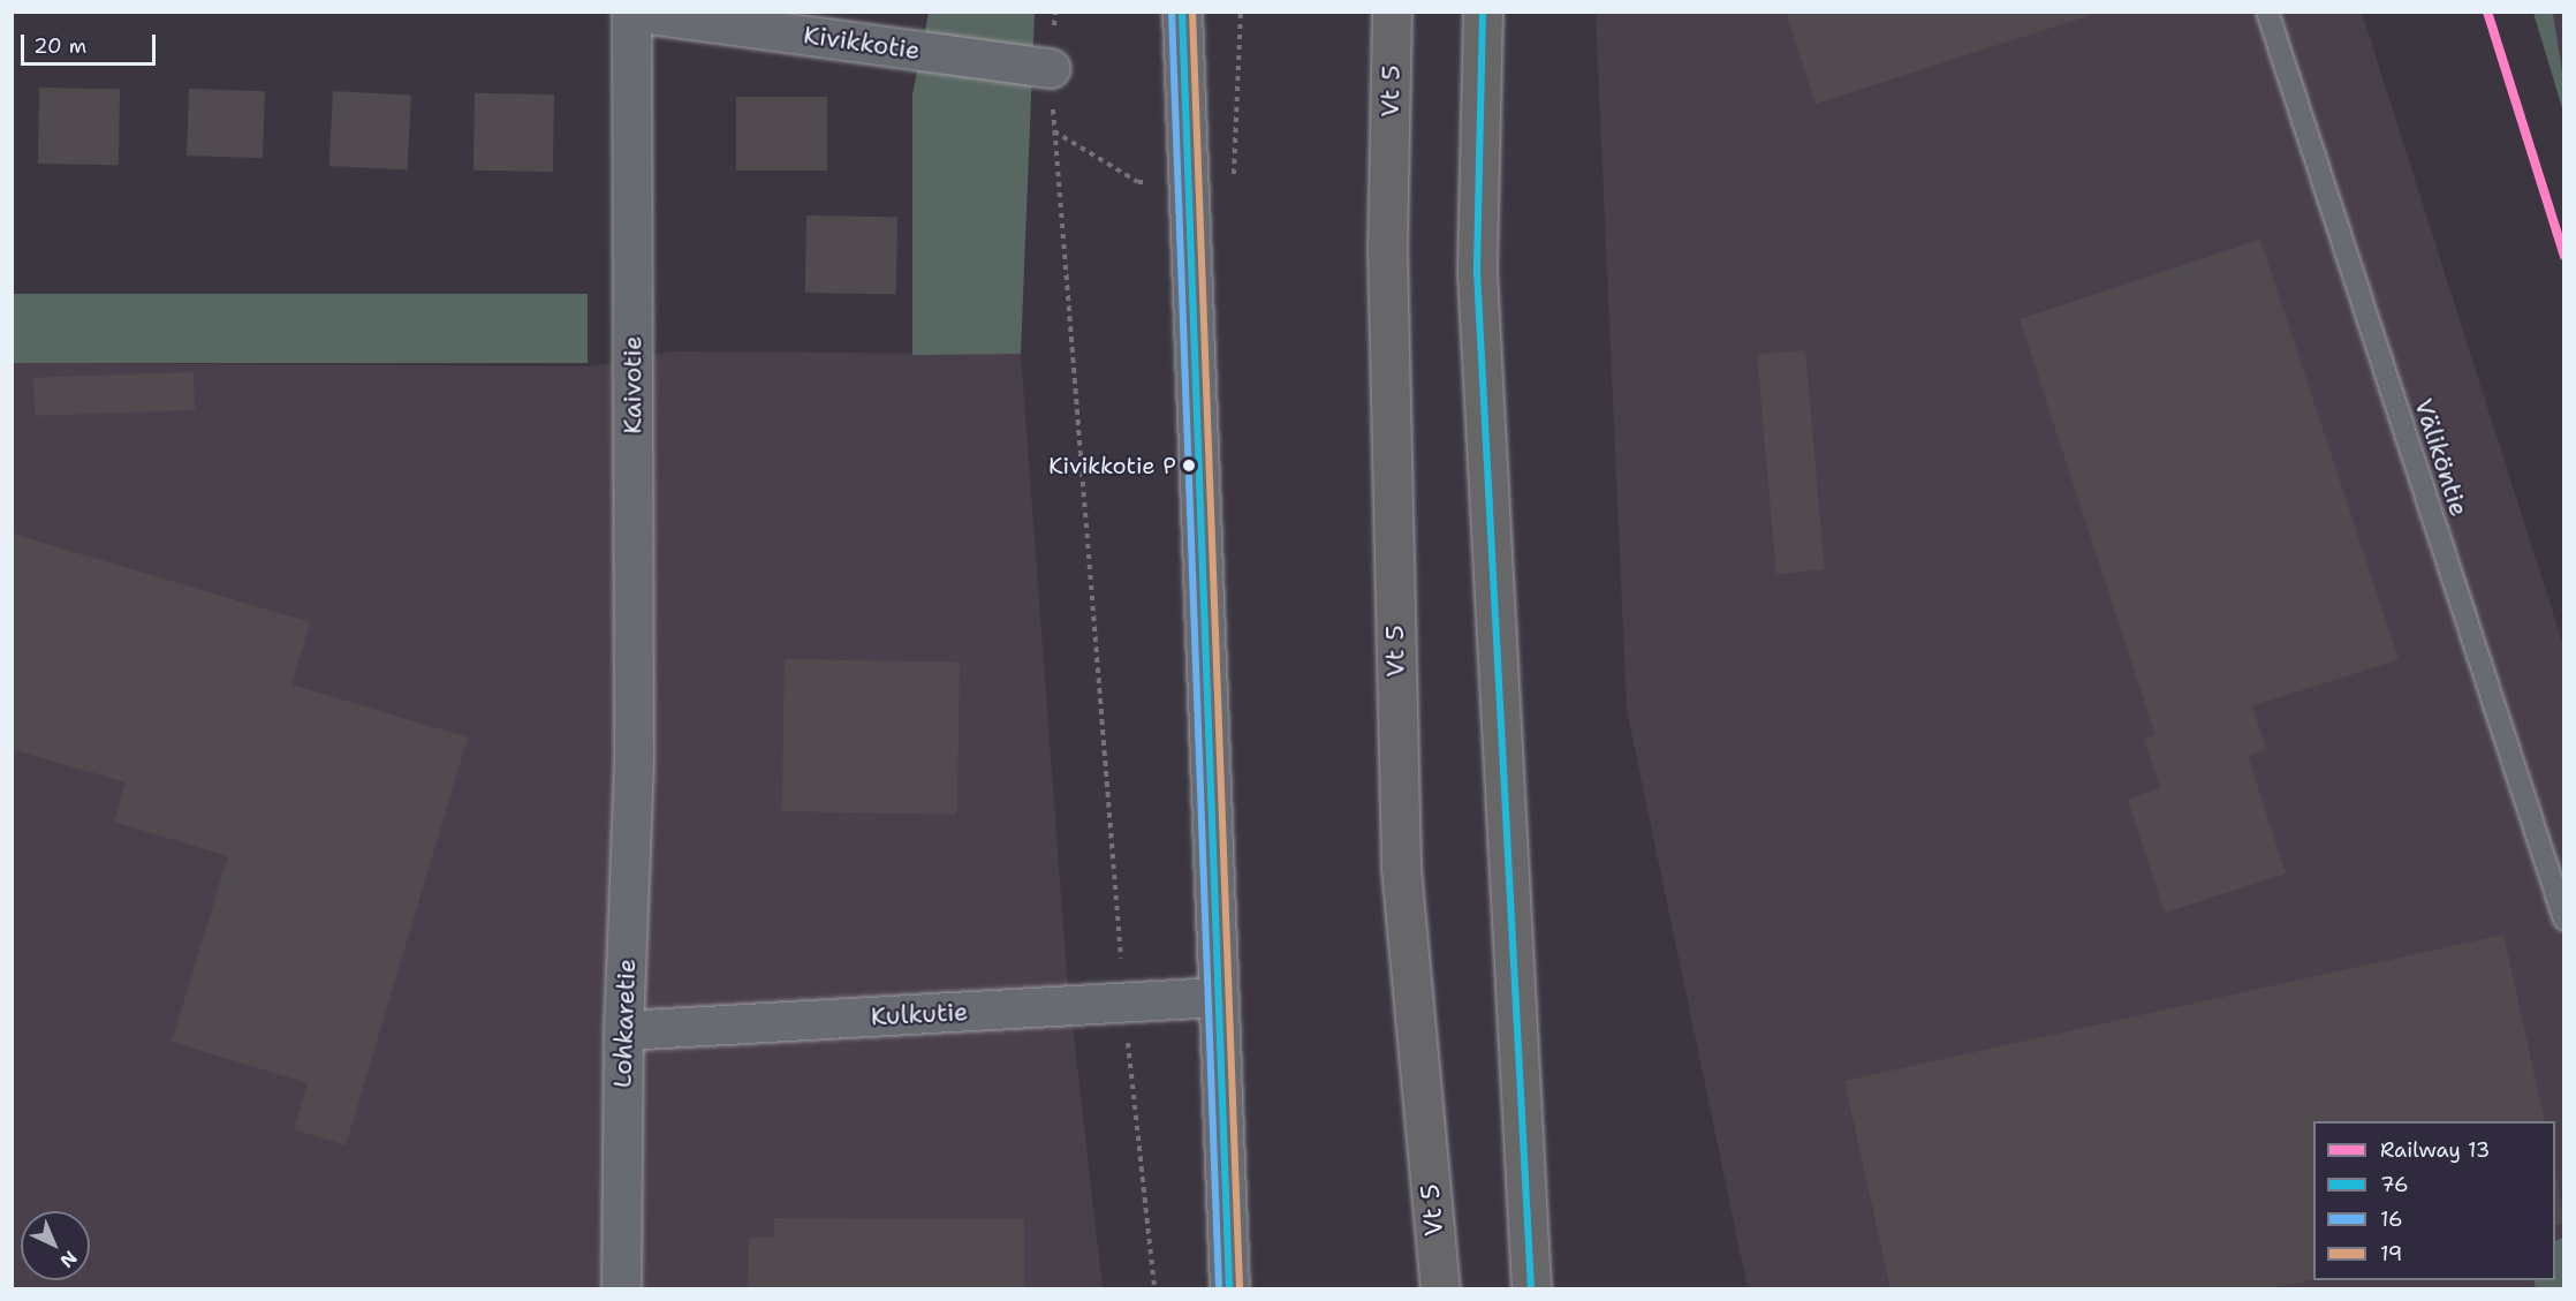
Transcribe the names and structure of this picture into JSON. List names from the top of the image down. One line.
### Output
{"streets":{"highway":["Vt 5"],"street":["Kivikkotie","Kaivotie","Kulkutie","Lohkaretie"],"lane":["Väliköntie"]},"crossings":[["Kivikkotie","Kaivotie"],["Kaivotie","Lohkaretie"],["Kulkutie","Lohkaretie"]],"places":["Kivikkotie P"],"lines":["rail line 13","transit line 76","transit line 16","transit line 19"],"legend":["Railway 13","76","16","19"],"scale_bar":"20 m","north":"bottom right"}
